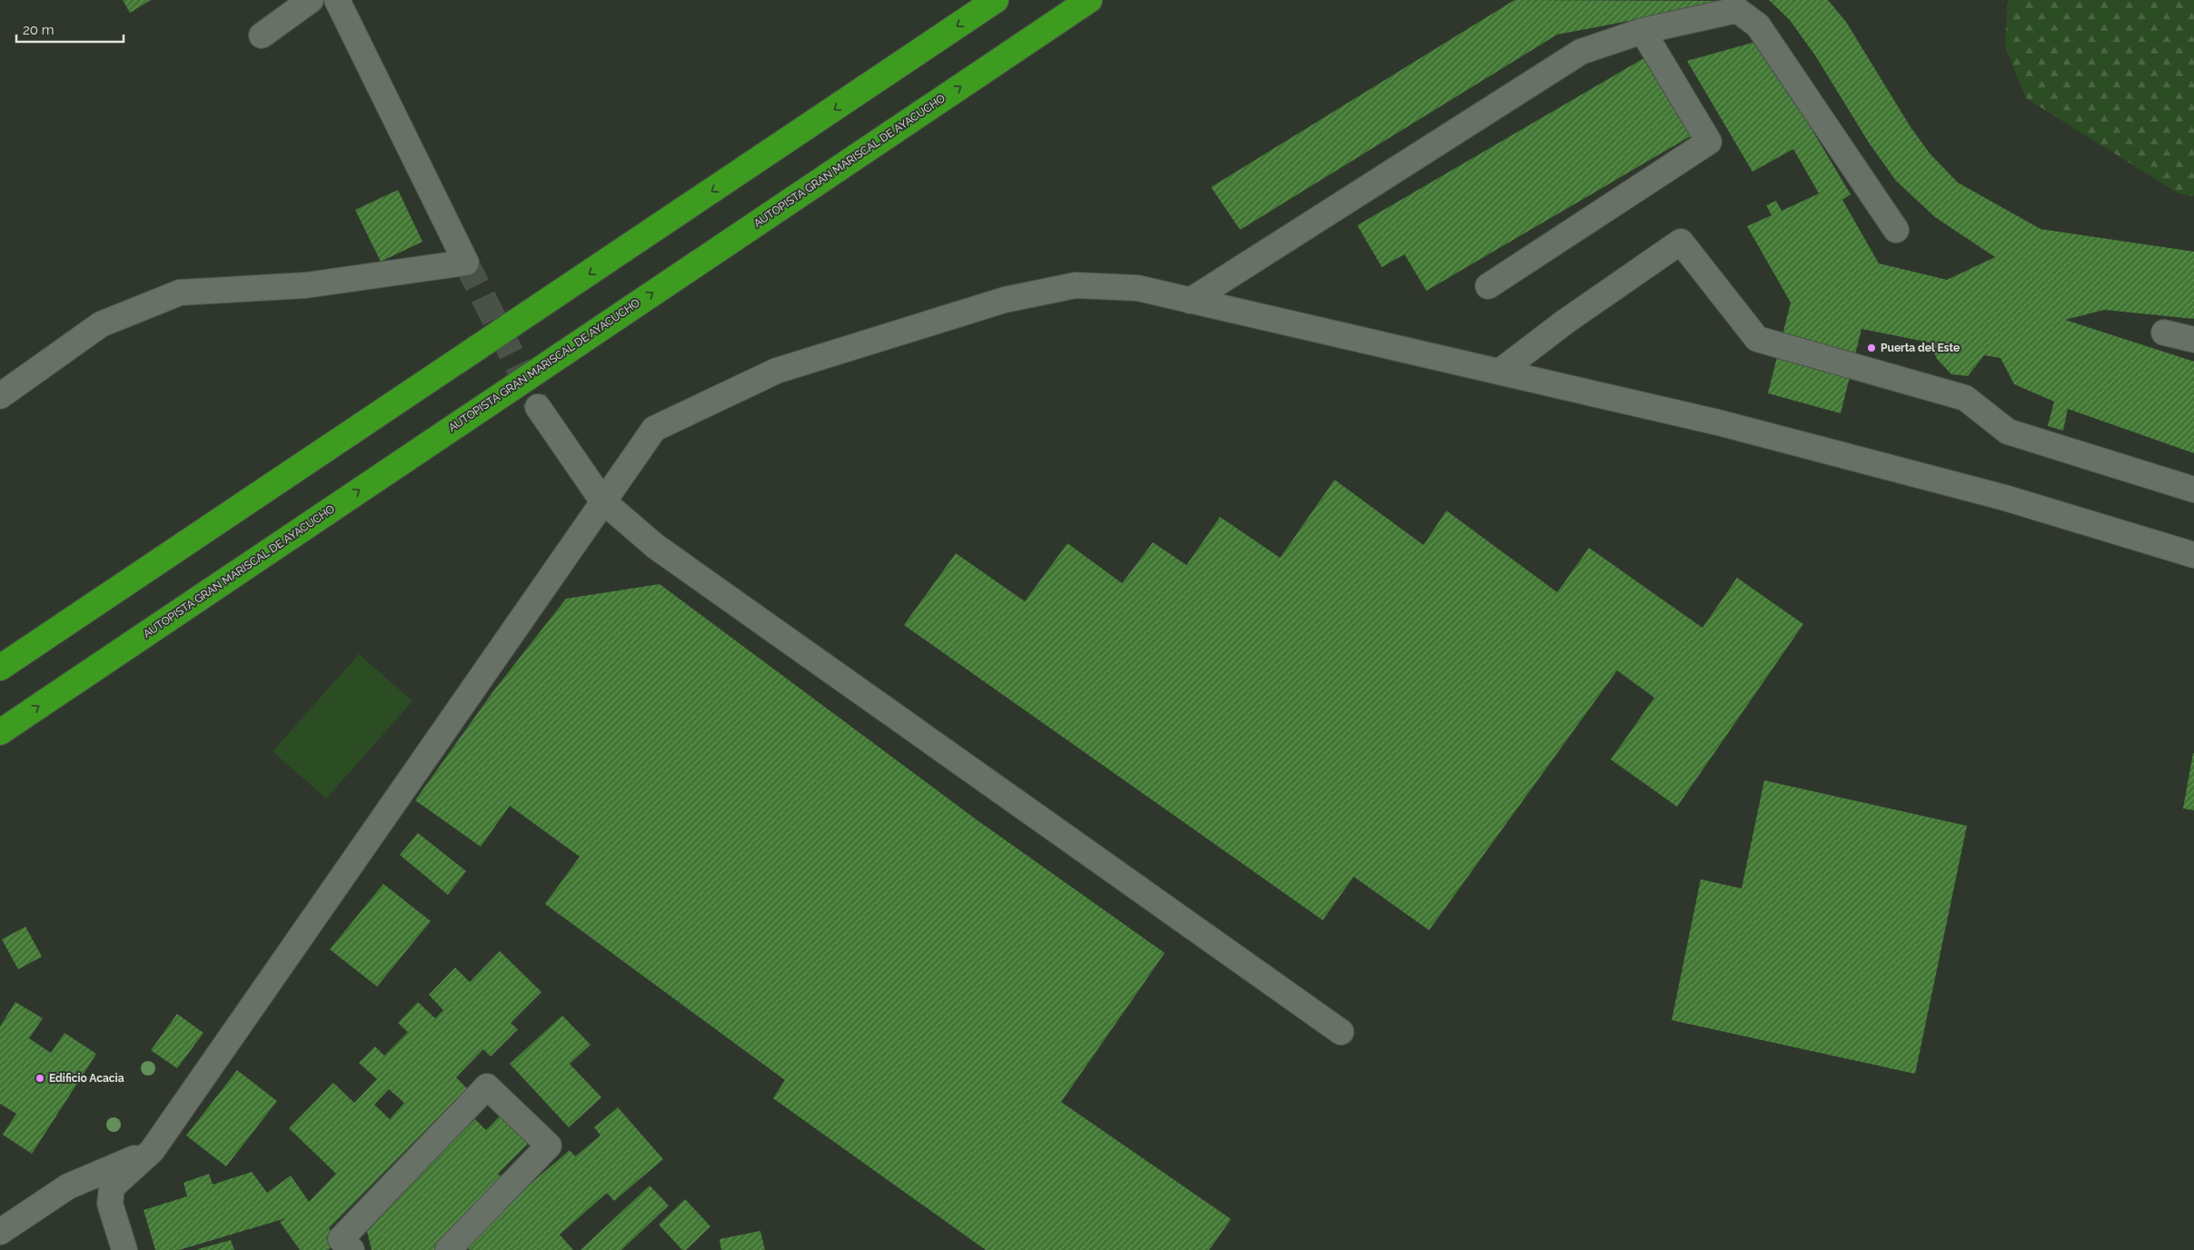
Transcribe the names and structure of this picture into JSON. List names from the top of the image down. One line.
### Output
{"streets":{"highway":["AUTOPISTA GRAN MARISCAL DE AYACUCHO"]},"places":["Puerta del Este","Edificio Acacia"],"scale_bar":"20 m"}
